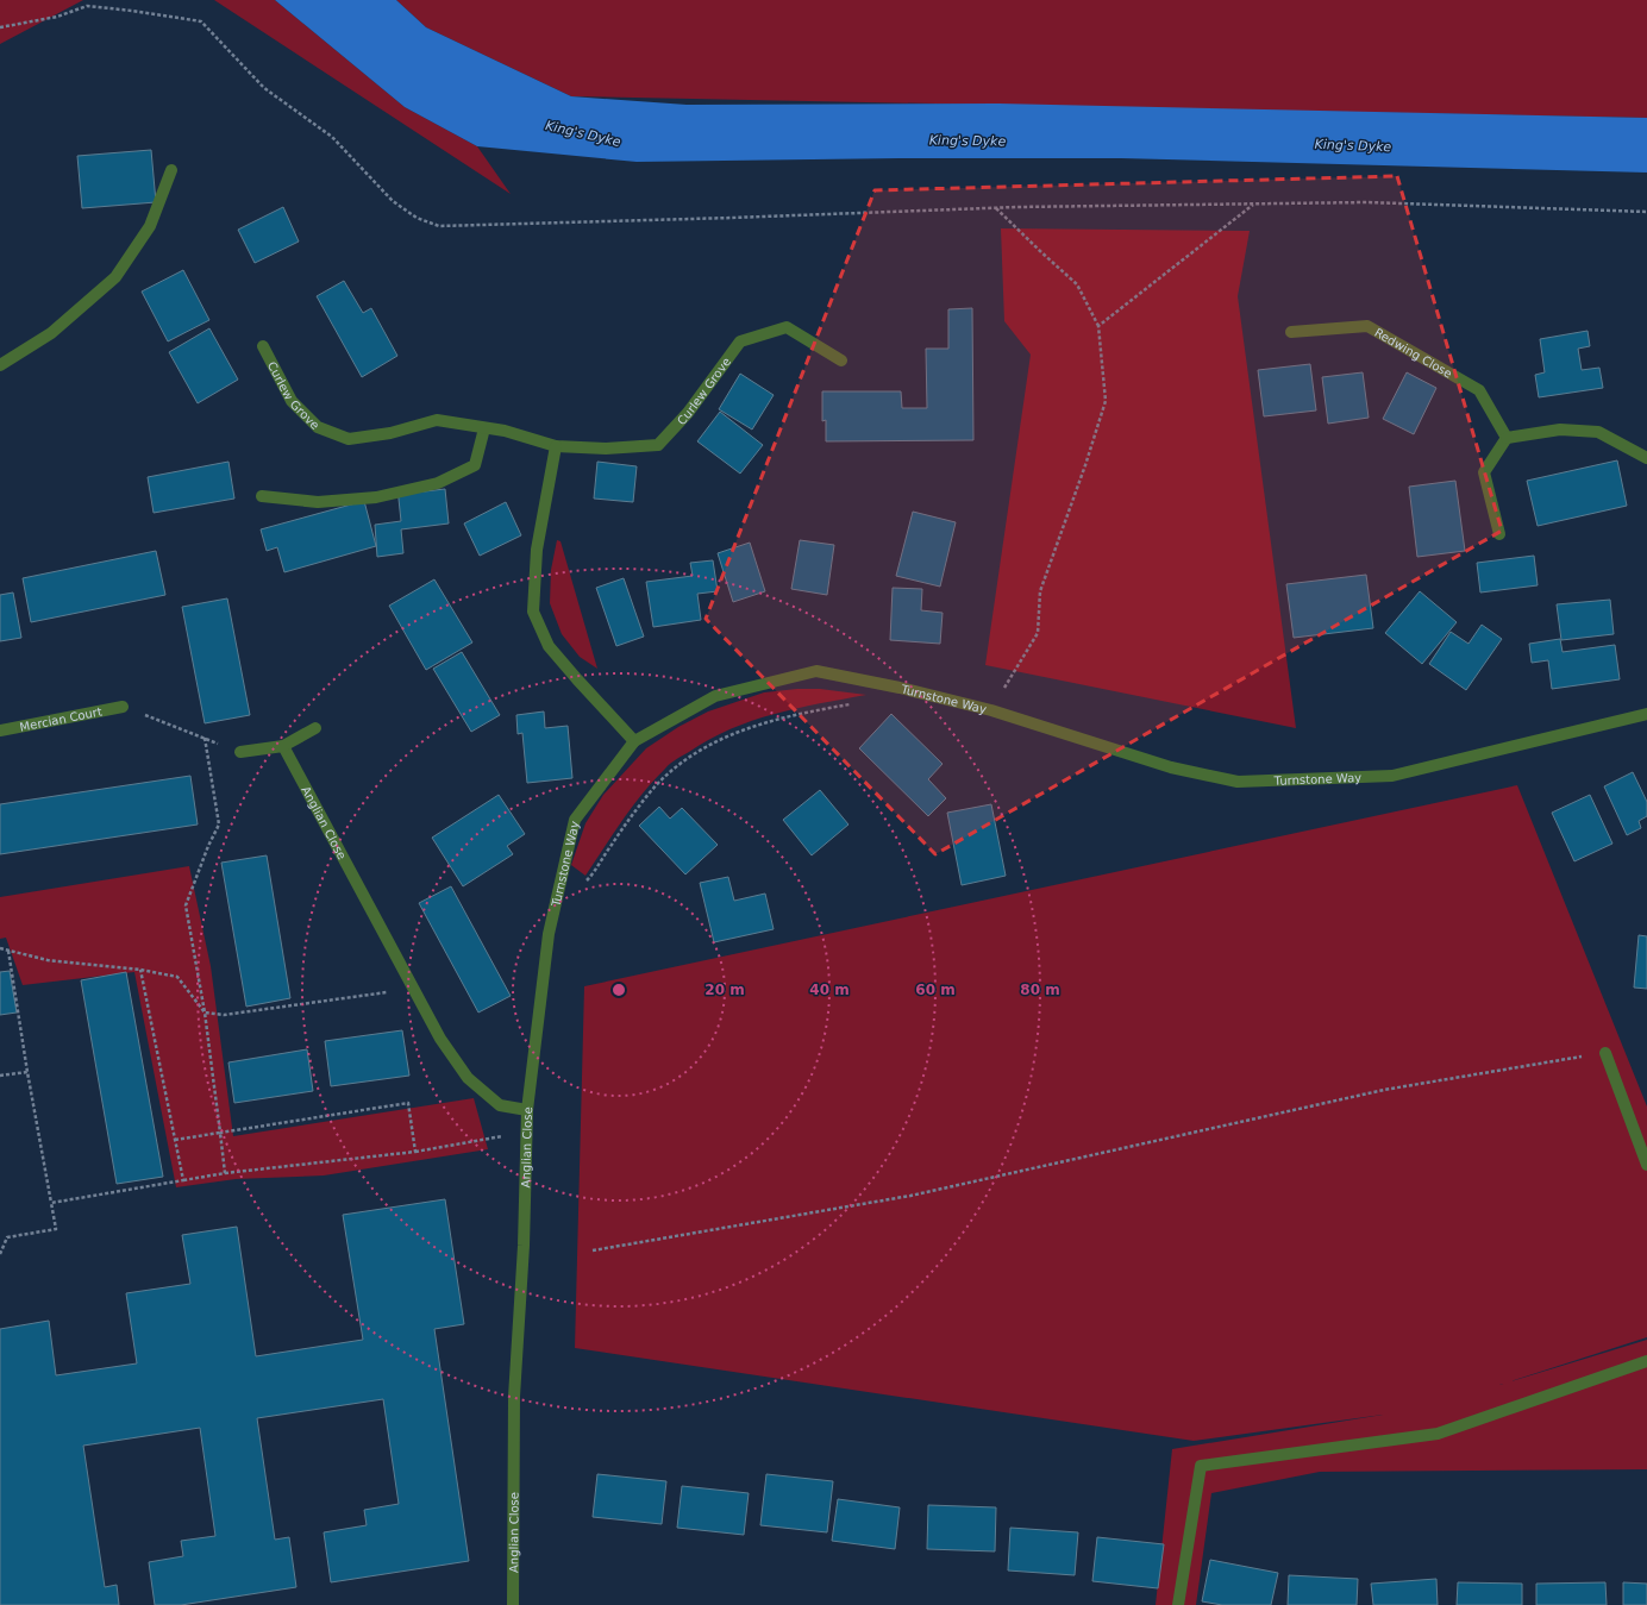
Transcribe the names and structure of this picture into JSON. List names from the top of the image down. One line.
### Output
{"streets":{"street":["Redwing Close","Curlew Grove","Turnstone Way","Mercian Court","Anglian Close"]},"crossings":[["Turnstone Way","Anglian Close"]],"water":["King's Dyke"],"rings":["20 m","40 m","60 m","80 m"]}
